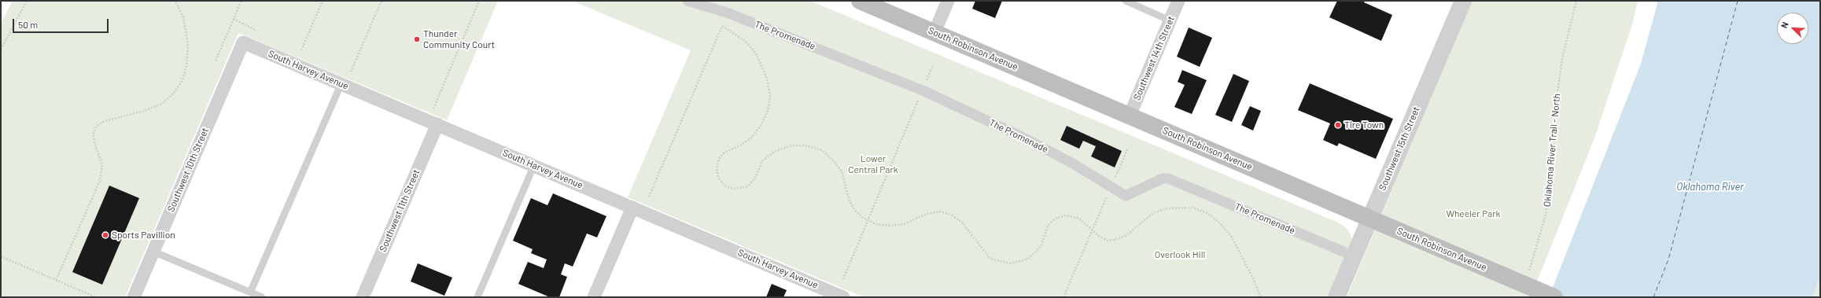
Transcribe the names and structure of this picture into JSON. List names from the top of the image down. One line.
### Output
{"streets":{"main road":["South Robinson Avenue"],"street":["The Promenade","Southwest 14th Street","South Harvey Avenue","Southwest 15th Street","Southwest 10th Street","Southwest 11th Street"],"path":["Oklahoma River Trail - North"]},"crossings":[["South Robinson Avenue","Southwest 14th Street"],["South Robinson Avenue","Southwest 15th Street"],["South Harvey Avenue","Southwest 10th Street"],["South Harvey Avenue","Southwest 11th Street"]],"water":["Oklahoma River"],"parks":["Lower Central Park","Wheeler Park","Overlook Hill"],"places":["Thunder Community Court","Tire Town","Sports Pavillion"],"scale_bar":"50 m","north":"top left"}
